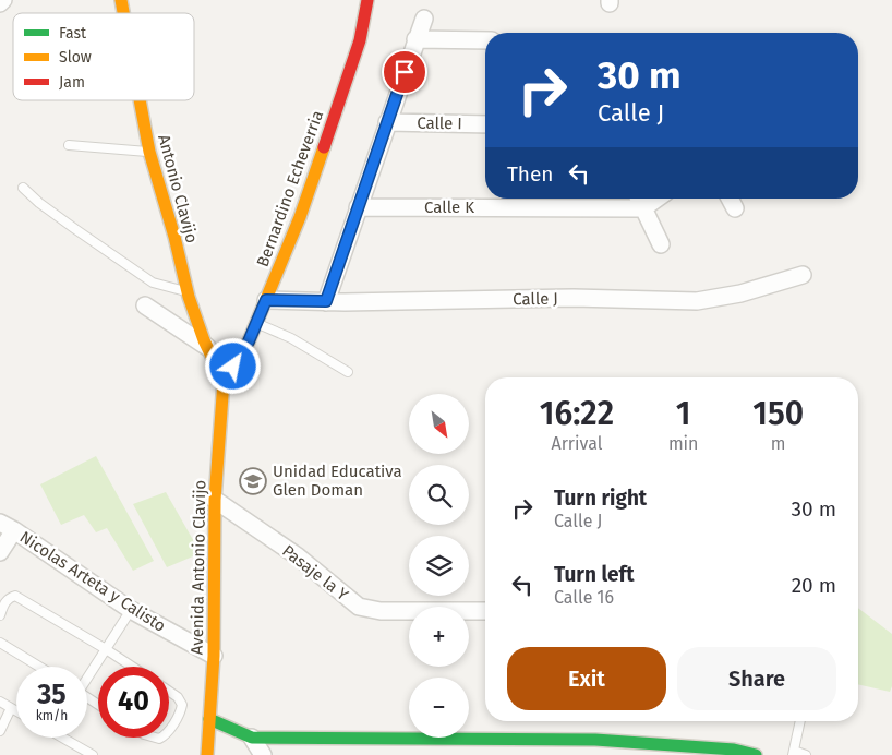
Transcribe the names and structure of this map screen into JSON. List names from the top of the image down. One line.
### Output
{"streets":{"street":["Calle I","Antonio Clavijo","Bernardino Echeverria","Calle K","Calle J","Avenida Antonio Clavijo","Pasaje la Y","Nicolas Arteta y Calisto"]},"crossings":[["Antonio Clavijo","Bernardino Echeverria"],["Antonio Clavijo","Avenida Antonio Clavijo"],["Bernardino Echeverria","Calle J"],["Bernardino Echeverria","Avenida Antonio Clavijo"],["Avenida Antonio Clavijo","Pasaje la Y"],["Avenida Antonio Clavijo","Nicolas Arteta y Calisto"]],"places":{"school or university":["Unidad Educativa Glen Doman"]},"legend":["Fast","Slow","Jam"],"north":"bottom right","page":{"turn":["30 m","Calle J"],"then":"Then","eta":["16:22","Arrival","1","min","150","m"],"map_buttons":["+","−"],"list":[{"name":"Turn right","note":"Calle J","value":"30 m"},{"name":"Turn left","note":"Calle 16","value":"20 m"}],"buttons":["Exit","Share"],"speed":"35 km/h","limit":"40"}}
